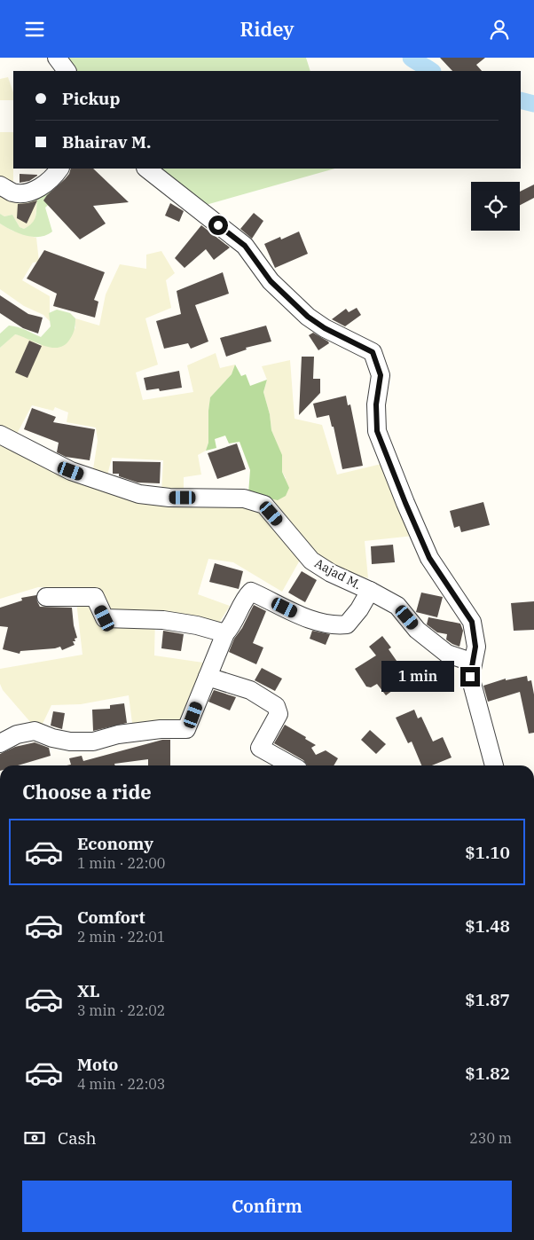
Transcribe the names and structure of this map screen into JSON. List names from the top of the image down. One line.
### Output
{"streets":{"street":["Aajad M."]},"page":{"header":"Ridey","banner":["Pickup","Bhairav M."],"bubble":"1 min","heading":"Choose a ride","list":[{"name":"Economy","note":"1 min · 22:00","value":"$1.10"},{"name":"Comfort","note":"2 min · 22:01","value":"$1.48"},{"name":"XL","note":"3 min · 22:02","value":"$1.87"},{"name":"Moto","note":"4 min · 22:03","value":"$1.82"}],"pay":["Cash","230 m"],"buttons":"Confirm"}}
